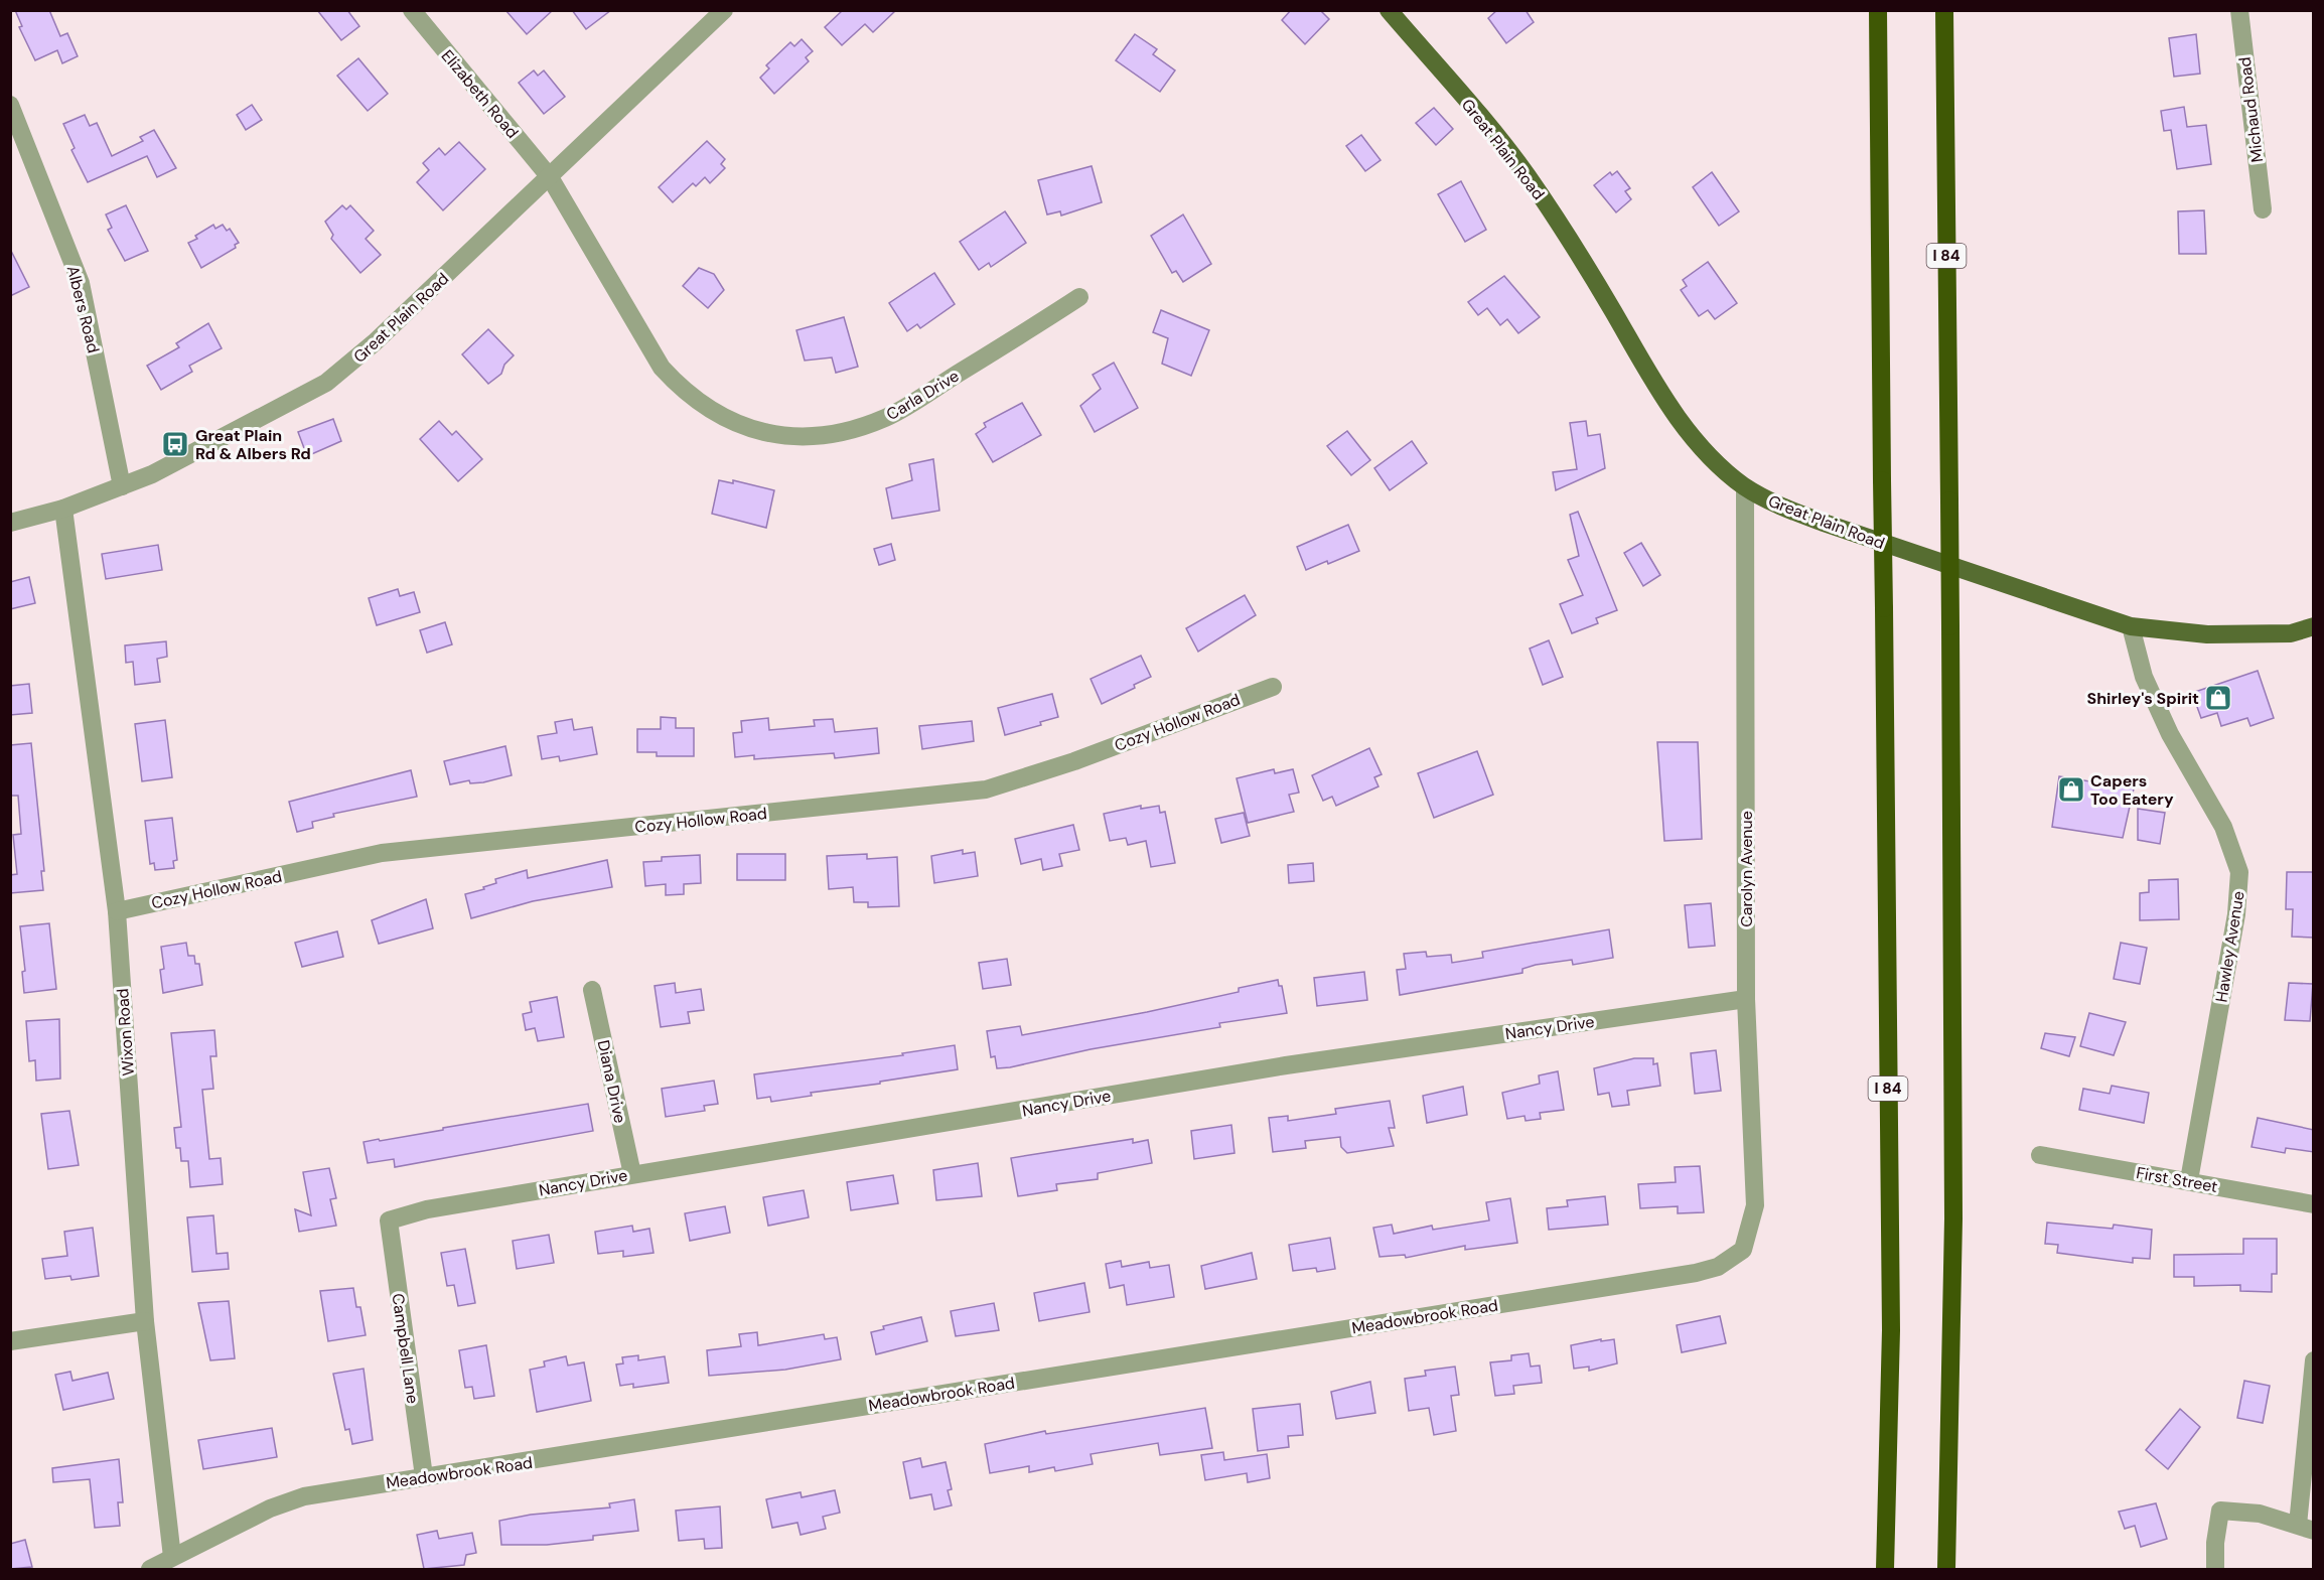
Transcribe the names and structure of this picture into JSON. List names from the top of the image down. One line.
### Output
{"streets":{"highway":["I 84"],"main road":["Great Plain Road"],"street":["Elizabeth Road","Michaud Road","Albers Road","Carla Drive","Cozy Hollow Road","Carolyn Avenue","Hawley Avenue","Nancy Drive","Wixon Road","Diana Drive","First Street","Meadowbrook Road","Campbell Lane"]},"crossings":[["Elizabeth Road","Great Plain Road"],["Elizabeth Road","Carla Drive"],["Great Plain Road","Albers Road"],["Great Plain Road","Carla Drive"],["Great Plain Road","Carolyn Avenue"],["Great Plain Road","Hawley Avenue"],["Great Plain Road","Wixon Road"],["Cozy Hollow Road","Wixon Road"],["Carolyn Avenue","Nancy Drive"],["Carolyn Avenue","Meadowbrook Road"],["Hawley Avenue","First Street"],["Nancy Drive","Diana Drive"],["Nancy Drive","Campbell Lane"],["Wixon Road","Meadowbrook Road"],["Meadowbrook Road","Campbell Lane"]],"places":{"bus stop":["Great Plain Rd & Albers Rd"],"shop":["Shirley's Spirit","Capers Too Eatery"]}}
